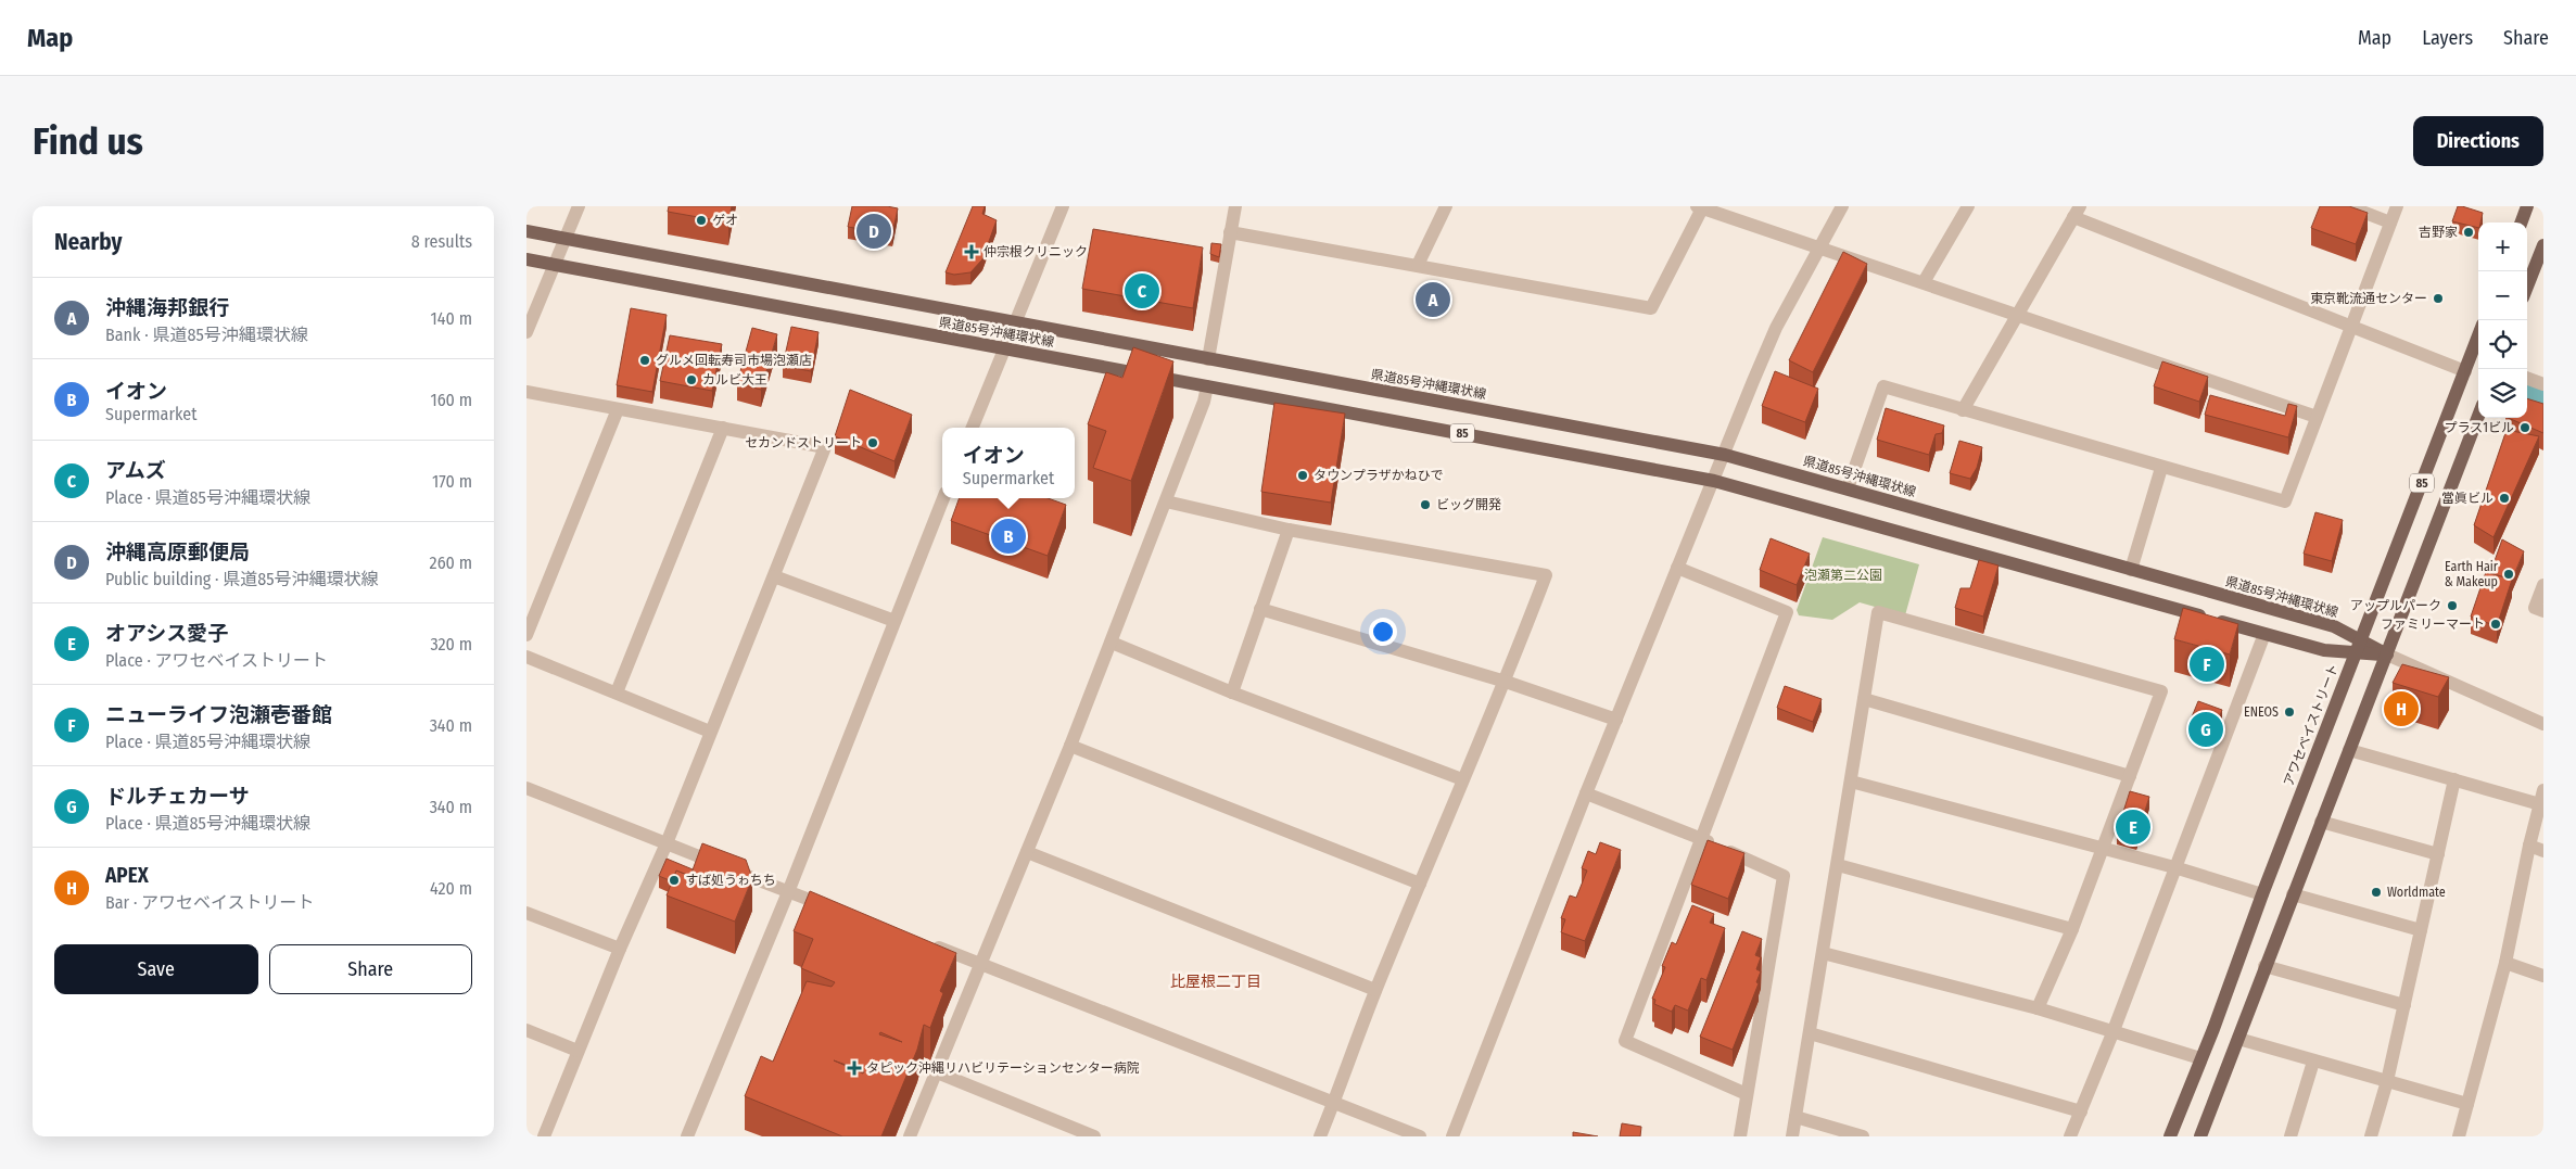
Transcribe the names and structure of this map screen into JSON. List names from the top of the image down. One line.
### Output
{"streets":{"main road":["県道85号沖縄環状線","85","アワセベイストリート"]},"crossings":[["県道85号沖縄環状線","85"],["県道85号沖縄環状線","アワセベイストリート"]],"districts":["比屋根二丁目"],"parks":["泡瀬第二公園"],"places":{"other":["ゲオ","吉野家","東京靴流通センター","グルメ回転寿司市場泡瀬店","カルビ大王","プラス1ビル","セカンドストリート","タウンプラザかねひで","當眞ビル","ビッグ開発","Earth Hair & Makeup","アップルパーク","ファミリーマート","ENEOS","すば処うゎちち","Worldmate"],"health":["仲宗根クリニック","タピック沖縄リハビリテーションセンター病院"]},"page":{"header":"Map","nav":["Map","Layers","Share"],"buttons":["Directions",["Save","Share"]],"title":"Find us","heading":["Nearby","8 results"],"pins":["D","C","A","B","F","H","G","E"],"map_buttons":["+","−"],"list":[{"mark":"A","name":"沖縄海邦銀行","note":"Bank · 県道85号沖縄環状線","value":"140 m"},{"mark":"B","name":"イオン","note":"Supermarket","value":"160 m"},{"mark":"C","name":"アムズ","note":"Place · 県道85号沖縄環状線","value":"170 m"},{"mark":"D","name":"沖縄高原郵便局","note":"Public building · 県道85号沖縄環状線","value":"260 m"},{"mark":"E","name":"オアシス愛子","note":"Place · アワセベイストリート","value":"320 m"},{"mark":"F","name":"ニューライフ泡瀬壱番館","note":"Place · 県道85号沖縄環状線","value":"340 m"},{"mark":"G","name":"ドルチェカーサ","note":"Place · 県道85号沖縄環状線","value":"340 m"},{"mark":"H","name":"APEX","note":"Bar · アワセベイストリート","value":"420 m"}],"popup":["イオン","Supermarket"]}}
